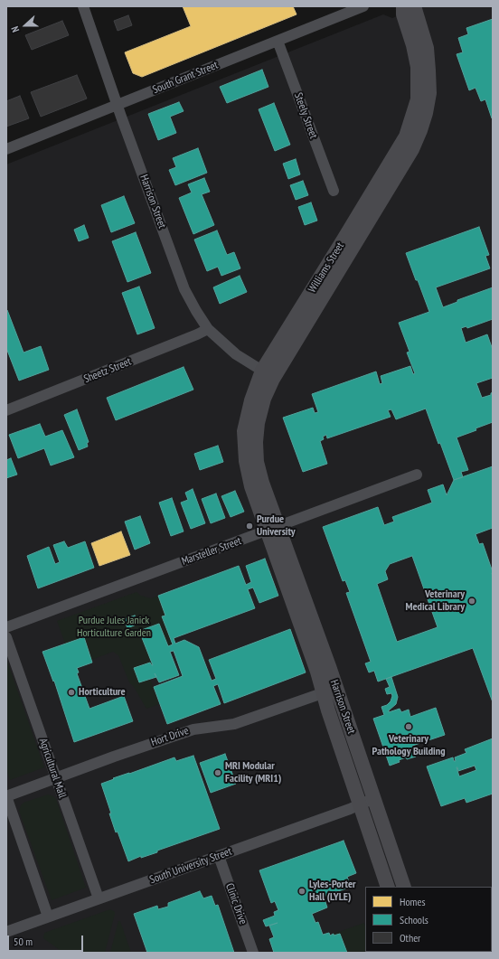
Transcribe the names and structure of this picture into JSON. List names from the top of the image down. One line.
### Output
{"streets":{"main road":["Harrison Street","Williams Street"],"street":["South Grant Street","Steely Street","Sheetz Street","Marsteller Street","Hort Drive","Agricultural Mall","South University Street","Clinic Drive"]},"crossings":[["South Grant Street","Steely Street"],["South Grant Street","Harrison Street"],["Harrison Street","Williams Street"],["Harrison Street","Sheetz Street"],["Harrison Street","Marsteller Street"],["Harrison Street","Hort Drive"],["Harrison Street","South University Street"],["Williams Street","Marsteller Street"],["Hort Drive","Agricultural Mall"],["Agricultural Mall","South University Street"],["South University Street","Clinic Drive"]],"parks":["Purdue Jules Janick Horticulture Garden"],"places":["Purdue University","Veterinary Medical Library","Horticulture","Veterinary Pathology Building","MRI Modular Facility (MRI1)","Lyles-Porter Hall (LYLE)"],"legend":["Homes","Schools","Other"],"scale_bar":"50 m","north":"left"}
